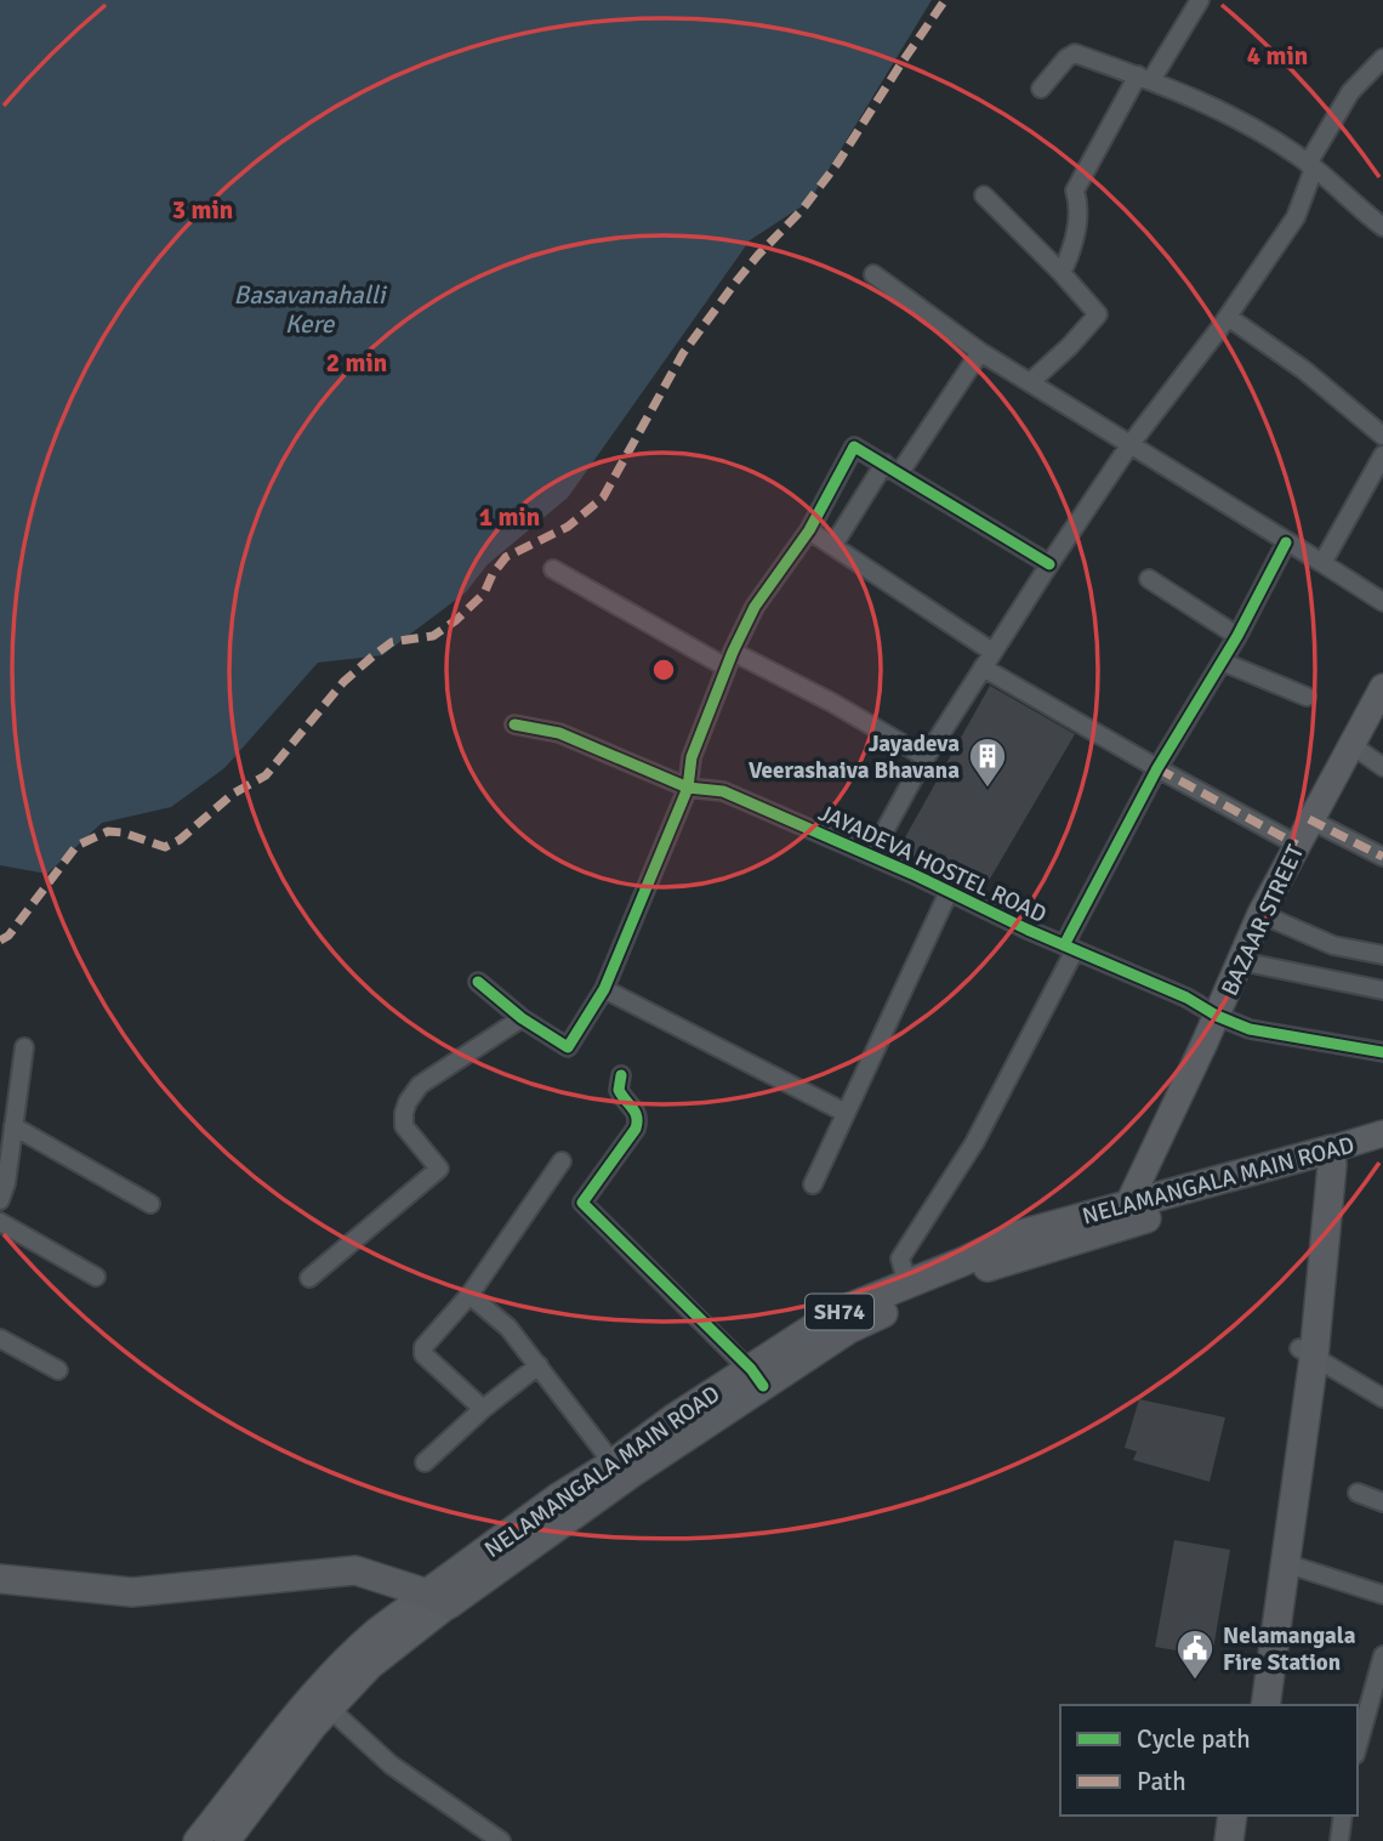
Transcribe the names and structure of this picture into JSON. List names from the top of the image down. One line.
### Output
{"streets":{"main road":["BAZAAR STREET","NELAMANGALA MAIN ROAD","SH74"],"street":["JAYADEVA HOSTEL ROAD"]},"crossings":[["JAYADEVA HOSTEL ROAD","BAZAAR STREET"],["BAZAAR STREET","NELAMANGALA MAIN ROAD"],["NELAMANGALA MAIN ROAD","SH74"]],"water":["Basavanahalli Kere"],"places":{"building":["Jayadeva Veerashaiva Bhavana"],"public building":["Nelamangala Fire Station"]},"legend":["Cycle path","Path"],"rings":["4 min","3 min","2 min","1 min"]}
